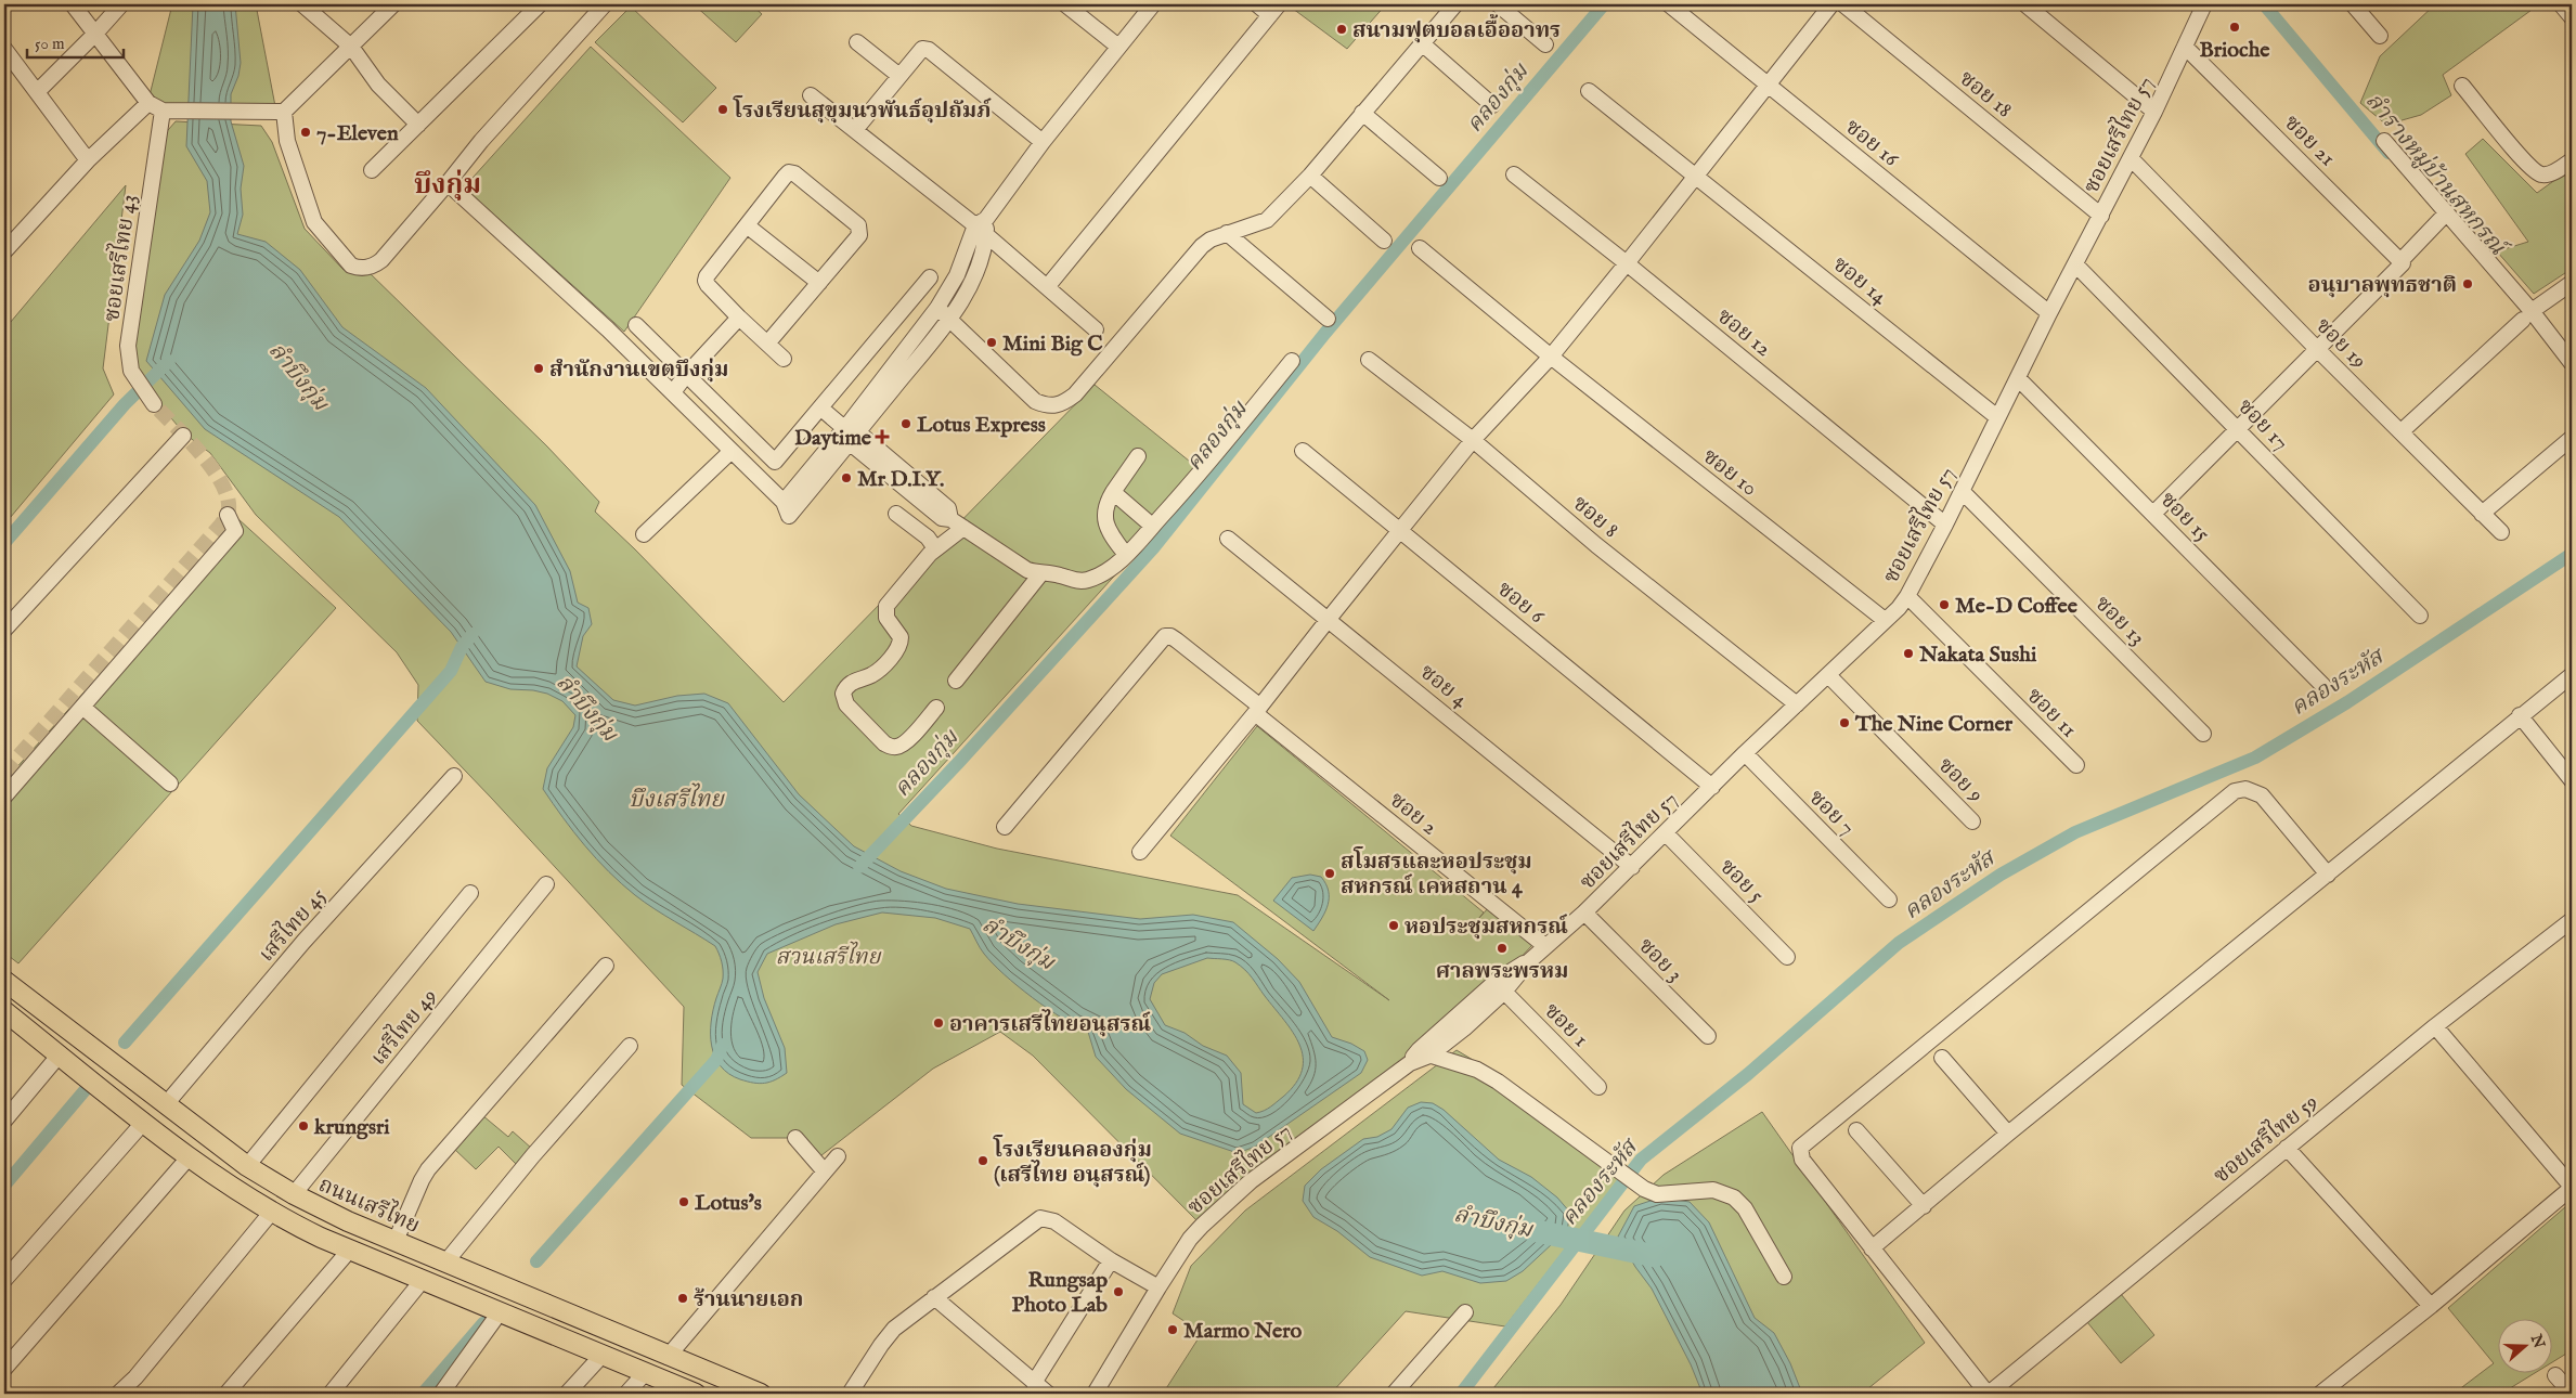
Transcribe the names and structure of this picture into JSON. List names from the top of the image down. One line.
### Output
{"streets":{"main road":["ถนนเสรีไทย"],"street":["ซอย 18","ซอยเสรีไทย 57","ซอย 21","ซอย 16","ซอยเสรีไทย 43","ซอย 14","ซอย 12","ซอย 19","ซอย 17","ซอย 10","ซอย 8","ซอย 15","ซอย 6","ซอย 13","ซอย 4","ซอย 11","ซอย 9","ซอย 7","ซอย 2","ซอย 5","เสรีไทย 45","ซอย 3","ซอย 1","เสรีไทย 49","ซอยเสรีไทย 59"]},"crossings":[["ซอย 18","ซอยเสรีไทย 57"],["ซอยเสรีไทย 57","ซอย 21"],["ซอยเสรีไทย 57","ซอย 16"],["ซอยเสรีไทย 57","ซอย 14"],["ซอยเสรีไทย 57","ซอย 12"],["ซอยเสรีไทย 57","ซอย 19"],["ซอยเสรีไทย 57","ซอย 17"],["ซอยเสรีไทย 57","ซอย 10"],["ซอยเสรีไทย 57","ซอย 8"],["ซอยเสรีไทย 57","ซอย 15"],["ซอยเสรีไทย 57","ซอย 6"],["ซอยเสรีไทย 57","ซอย 13"],["ซอยเสรีไทย 57","ซอย 4"],["ซอยเสรีไทย 57","ซอย 11"],["ซอยเสรีไทย 57","ซอย 9"],["ซอยเสรีไทย 57","ซอย 7"],["ซอยเสรีไทย 57","ซอย 2"],["ซอยเสรีไทย 57","ซอย 5"],["ซอยเสรีไทย 57","ซอย 3"],["ซอยเสรีไทย 57","ซอย 1"],["เสรีไทย 45","ถนนเสรีไทย"],["เสรีไทย 49","ถนนเสรีไทย"]],"districts":["บึงกุ่ม"],"water":["คลองกุ่ม","ลำรางหมู่บ้านสหกรณ์","ลำบึงกุ่ม","คลองระหัส","บึงเสรีไทย"],"parks":["สวนเสรีไทย"],"places":{"other":["Brioche","สนามฟุตบอลเอื้ออาทร","โรงเรียนสุขุมนวพันธ์อุปถัมภ์","7-Eleven","อนุบาลพุทธชาติ","Mini Big C","สำนักงานเขตบึงกุ่ม","Lotus Express","Mr D.I.Y.","Me-D Coffee","Nakata Sushi","The Nine Corner","สโมสรและหอประชุม สหกรณ์ เคหสถาน 4","หอประชุมสหกรณ์","ศาลพระพรหม","อาคารเสรีไทยอนุสรณ์","krungsri","โรงเรียนคลองกุ่ม (เสรีไทย อนุสรณ์)","Lotus's","Rungsap Photo Lab","ร้านนายเอก","Marmo Nero"],"health":["Daytime"]},"scale_bar":"50 m","north":"right"}
